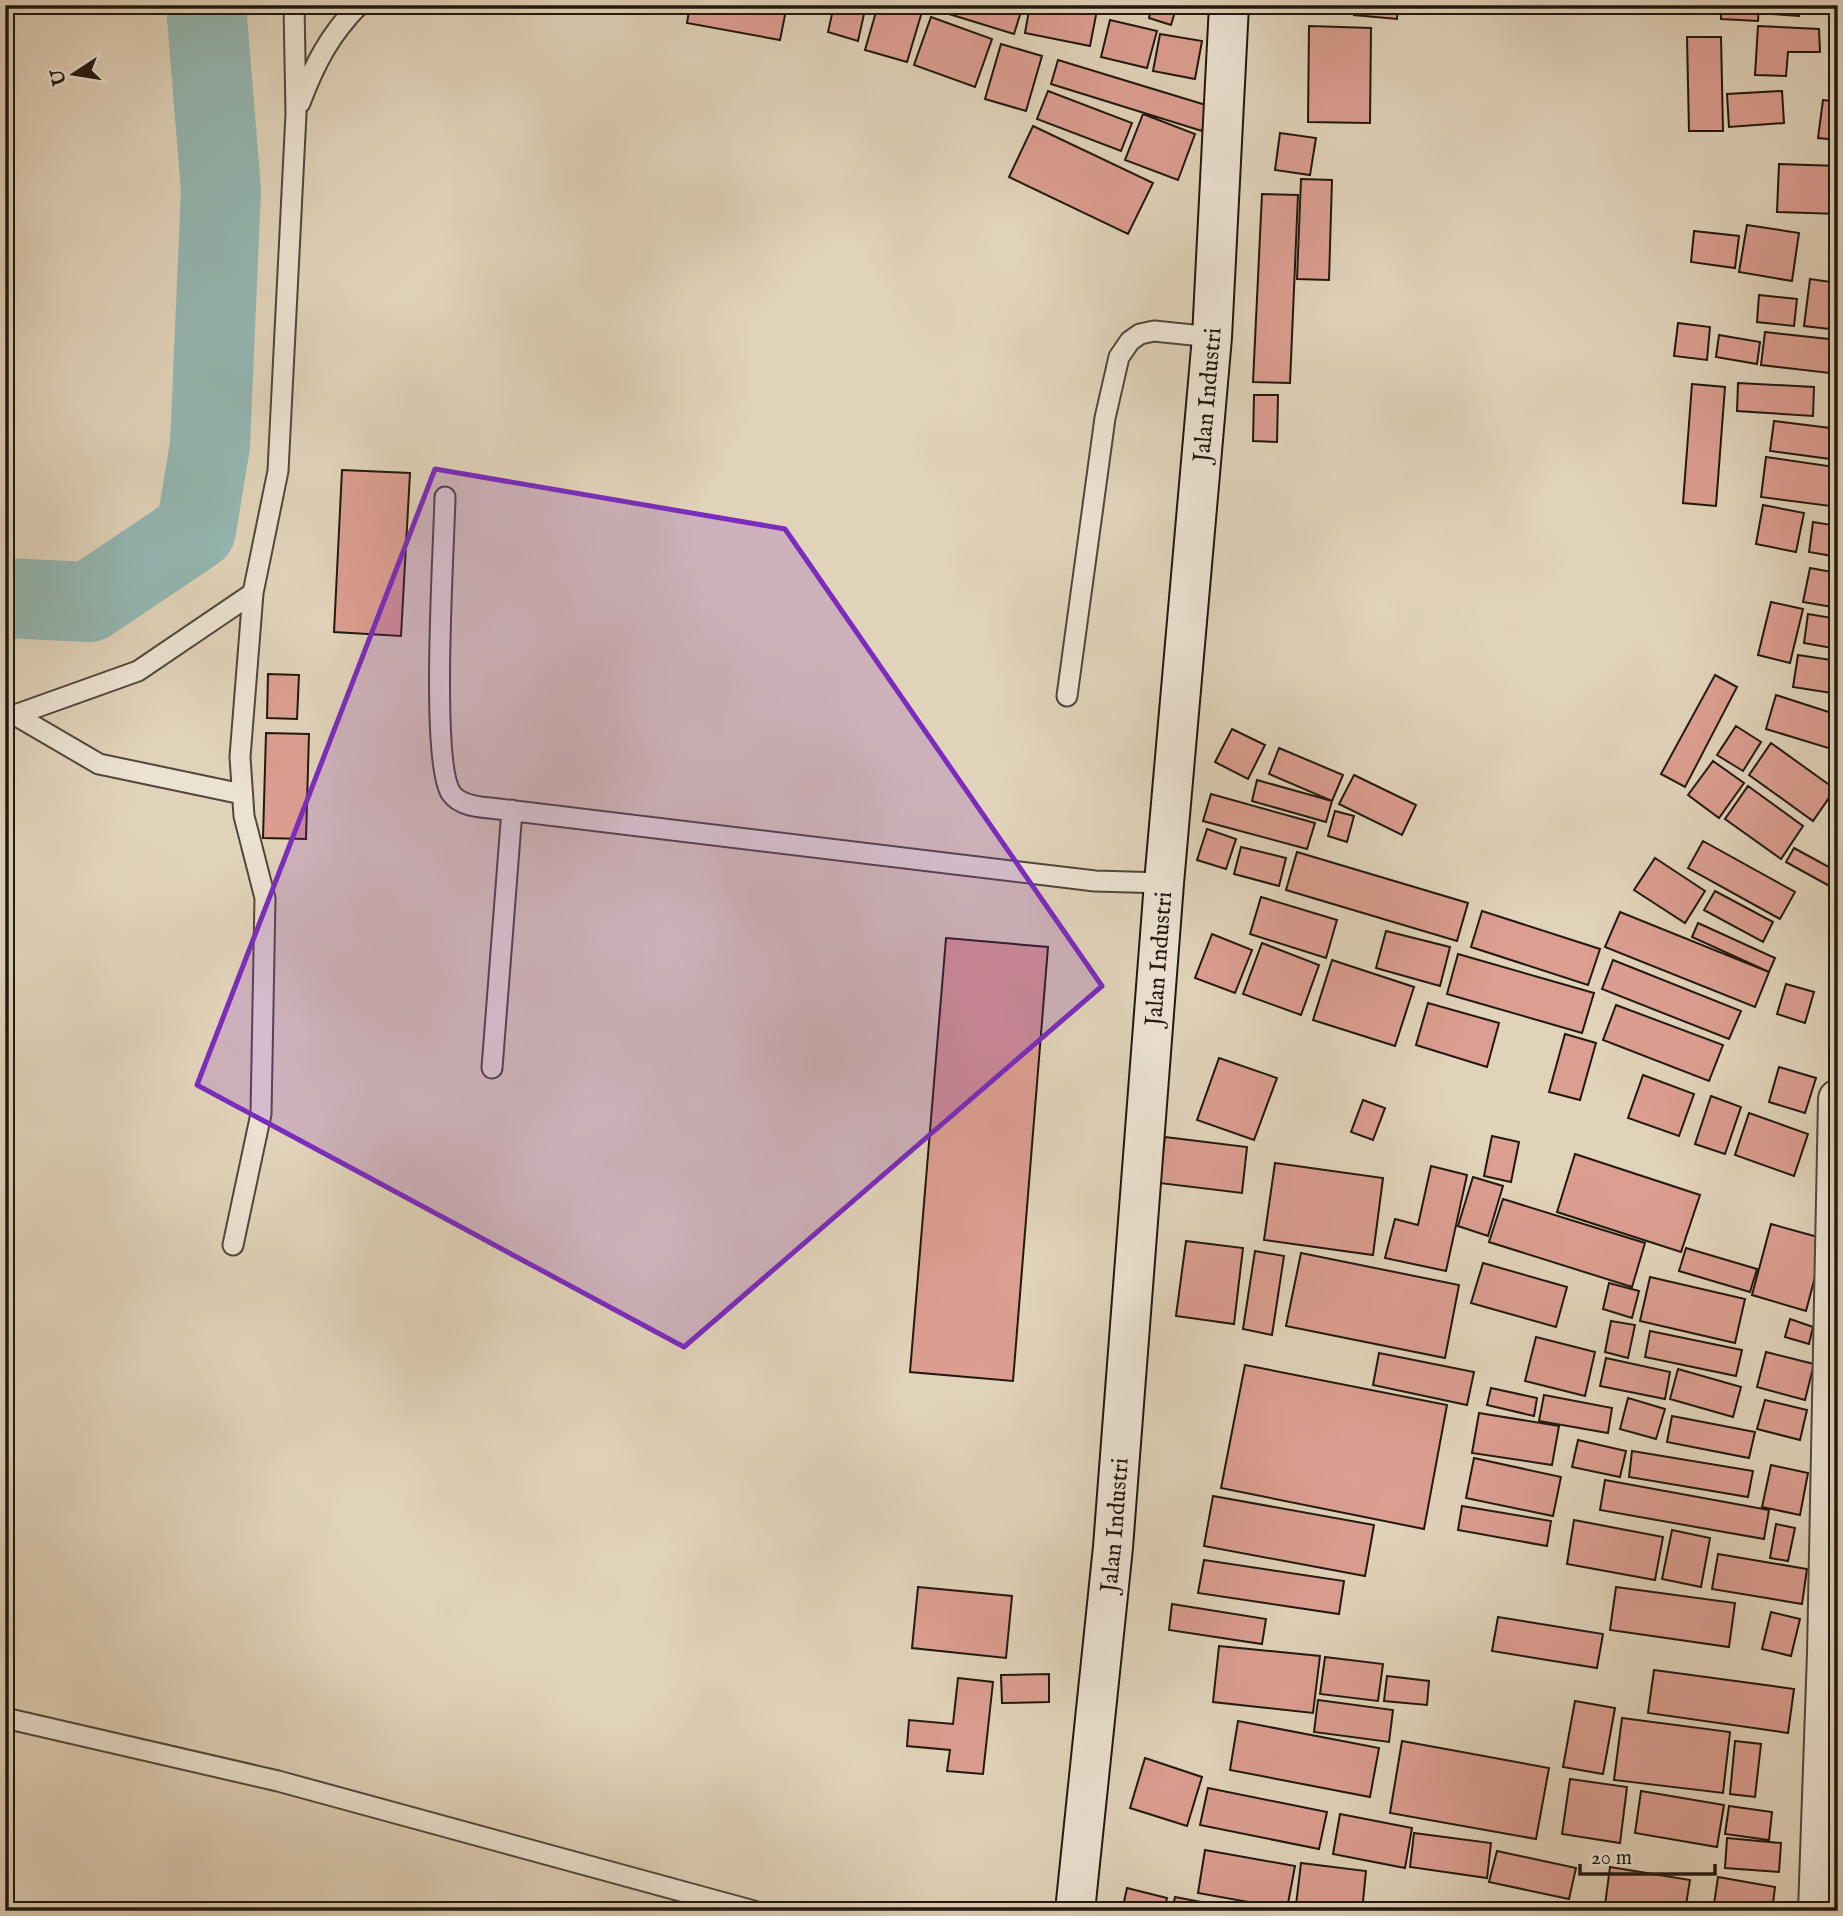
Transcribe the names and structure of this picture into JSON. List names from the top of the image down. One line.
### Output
{"streets":{"street":["Jalan Industri"]},"scale_bar":"20 m","north":"left"}
